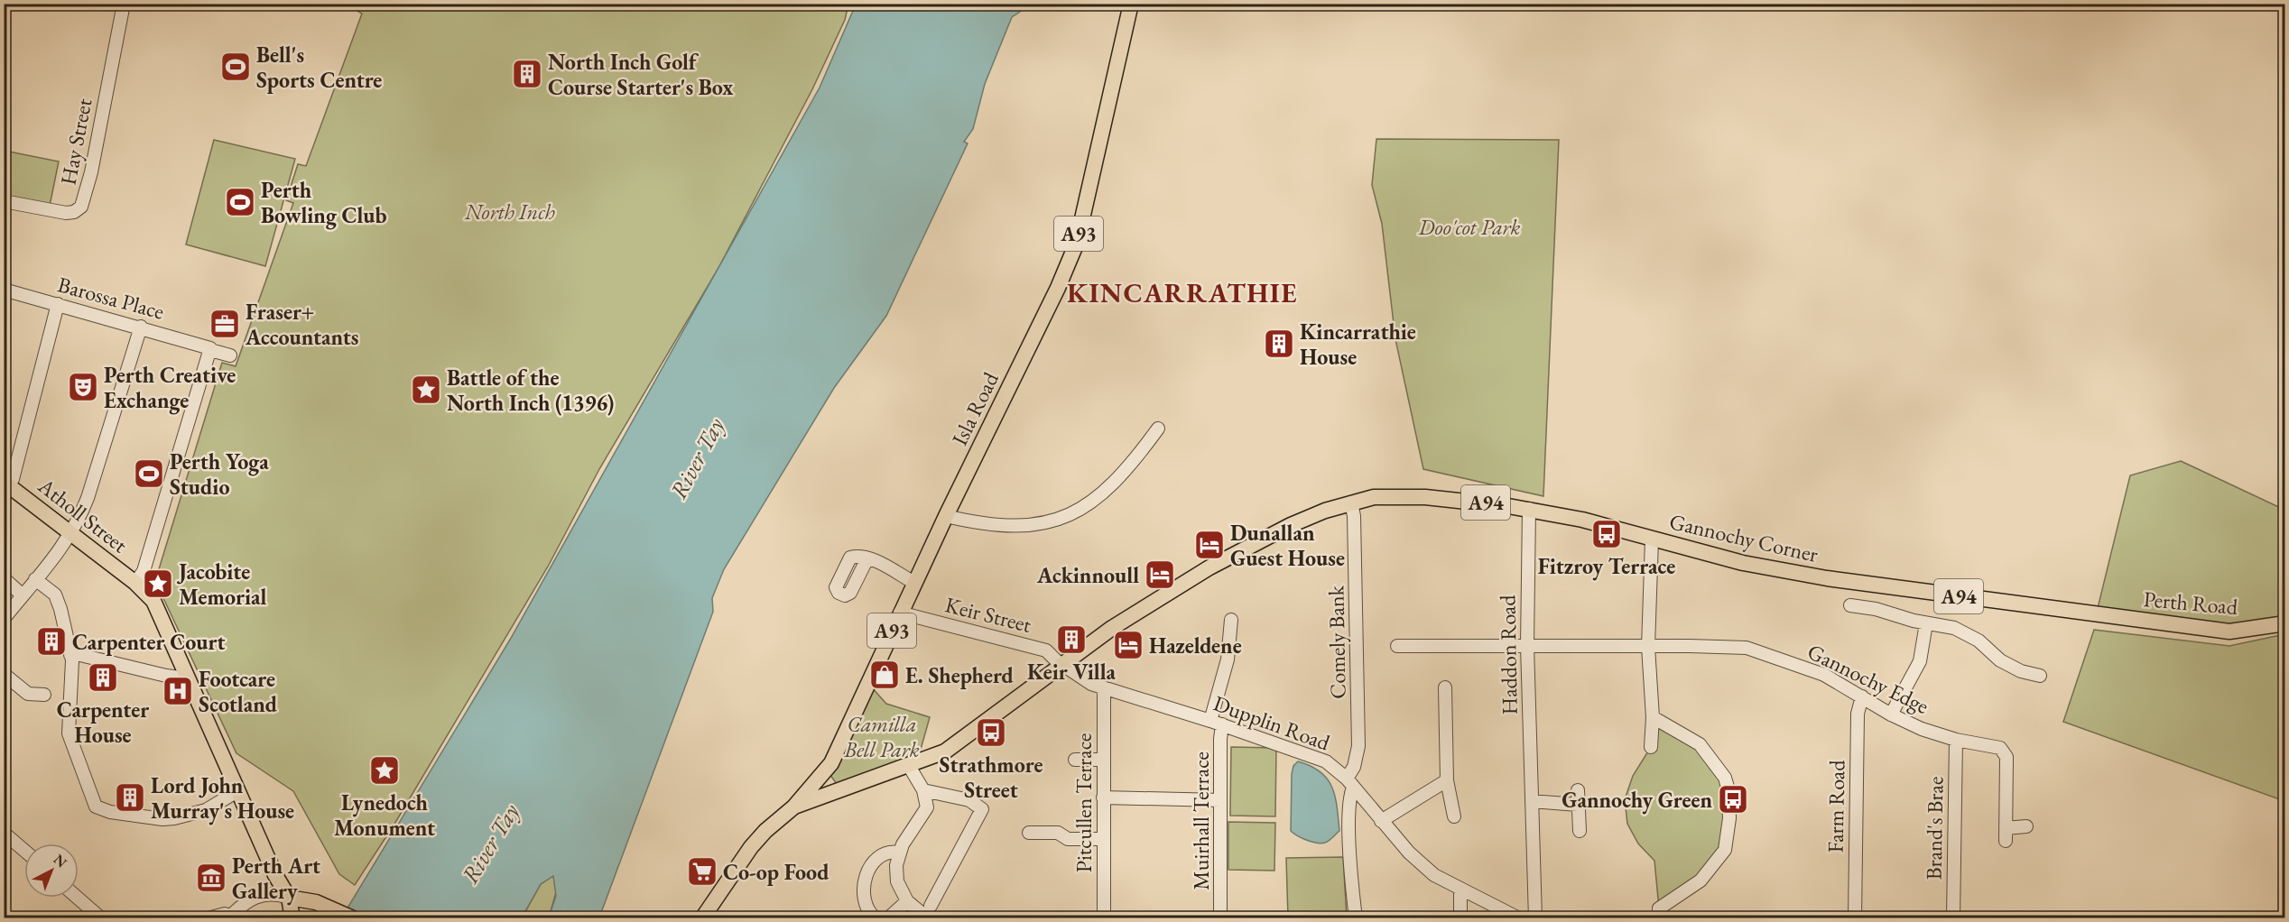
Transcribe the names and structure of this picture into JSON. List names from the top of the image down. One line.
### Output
{"streets":{"main road":["A93","Isla Road","A94","Atholl Street","Gannochy Corner","Perth Road"],"street":["Hay Street","Barossa Place","Keir Street","Comely Bank","Haddon Road","Gannochy Edge","Dupplin Road","Pitcullen Terrace","Farm Road","Muirhall Terrace","Brand's Brae"]},"crossings":[["A93","Isla Road"],["A93","A94"],["Isla Road","A94"],["Isla Road","Keir Street"],["A94","Gannochy Corner"],["A94","Keir Street"],["A94","Comely Bank"],["A94","Haddon Road"],["A94","Dupplin Road"],["Gannochy Corner","Perth Road"],["Keir Street","Dupplin Road"],["Comely Bank","Dupplin Road"],["Haddon Road","Gannochy Edge"],["Gannochy Edge","Farm Road"],["Gannochy Edge","Brand's Brae"],["Dupplin Road","Pitcullen Terrace"],["Dupplin Road","Muirhall Terrace"]],"districts":["KINCARRATHIE"],"water":["River Tay"],"parks":["North Inch","Doo'cot Park","Camilla Bell Park"],"places":{"sports":["Bell's Sports Centre","Perth Bowling Club","Perth Yoga Studio"],"building":["North Inch Golf Course Starter's Box","Kincarrathie House","Keir Villa","Carpenter Court","Carpenter House","Lord John Murray's House"],"office":["Fraser+ Accountants"],"theatre":["Perth Creative Exchange"],"place":["Battle of the North Inch (1396)","Jacobite Memorial","Lynedoch Monument"],"bus stop":["Fitzroy Terrace","Strathmore Street","Gannochy Green"],"hotel":["Dunallan Guest House","Ackinnoull","Hazeldene"],"shop":["E. Shepherd"],"hospital":["Footcare Scotland"],"supermarket":["Co-op Food"],"museum":["Perth Art Gallery"]},"north":"top right"}
